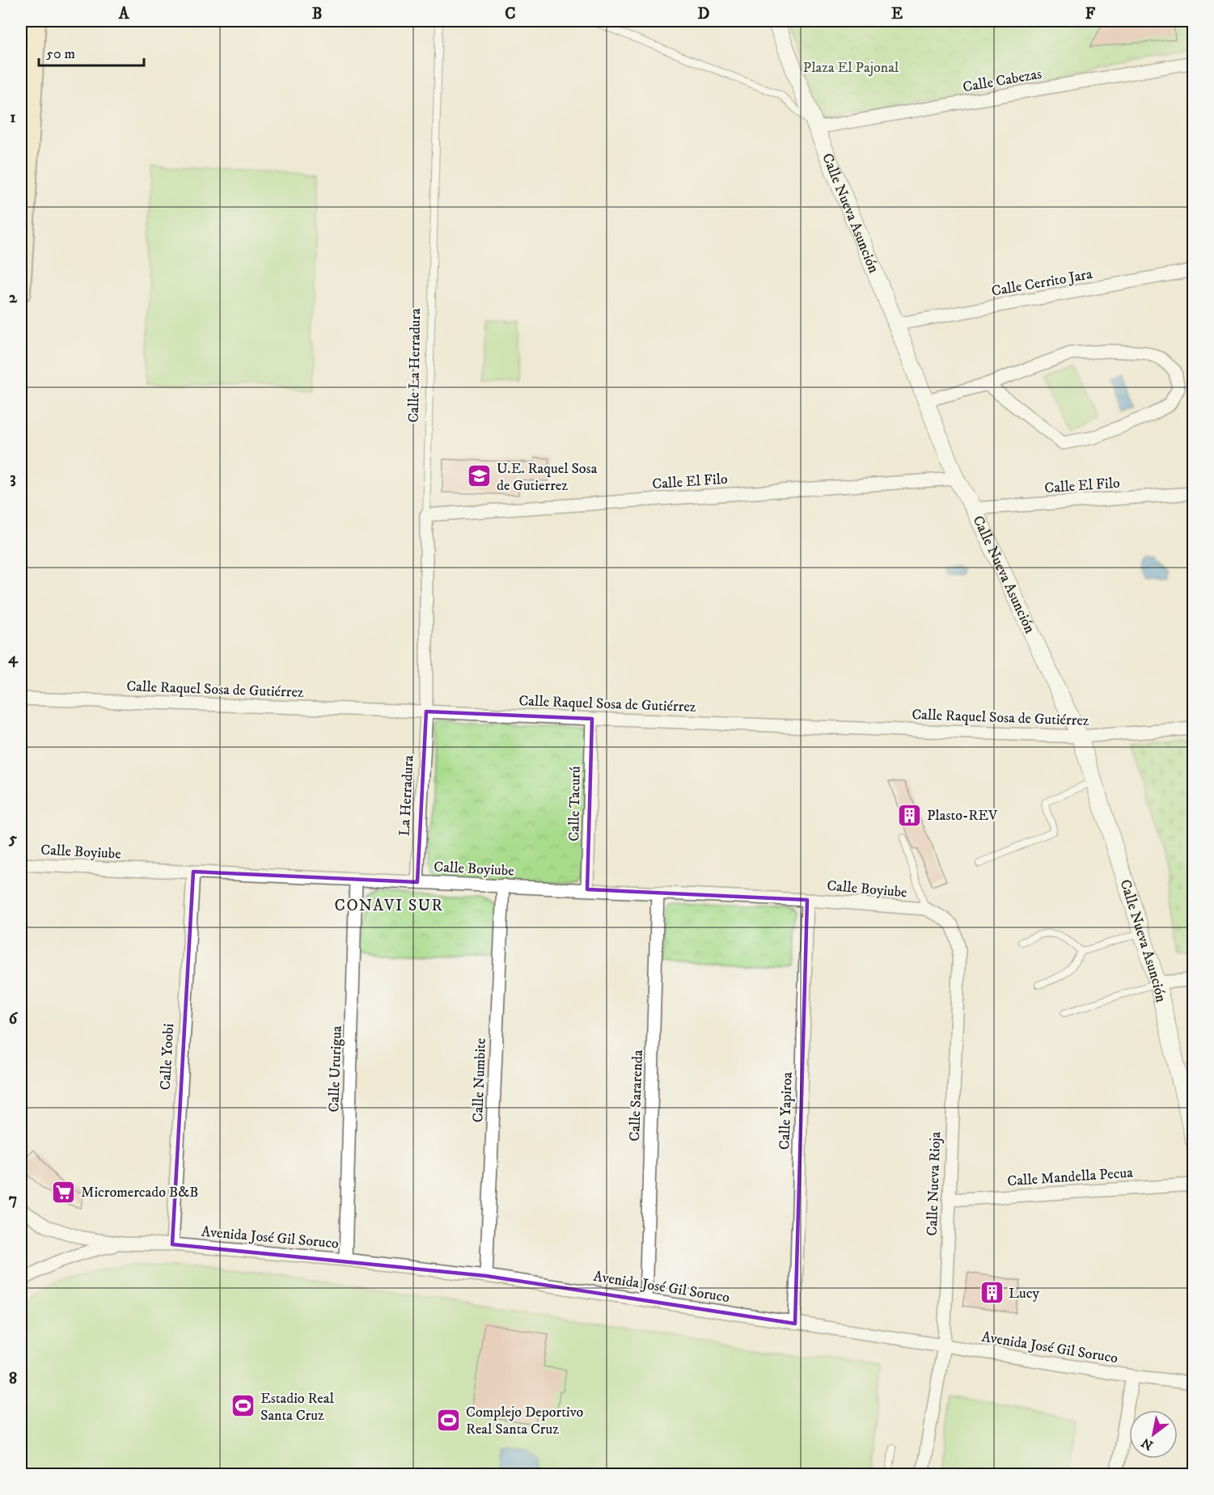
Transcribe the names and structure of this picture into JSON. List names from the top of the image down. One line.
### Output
{"streets":{"street":["Calle Cabezas","Calle Nueva Asunción","Calle Cerrito Jara","Calle La Herradura","Calle El Filo","Calle Raquel Sosa de Gutiérrez","La Herradura","Calle Tacurú","Calle Boyiube","Calle Yoobi","Calle Ururigua","Calle Numbite","Calle Sararenda","Calle Yapiroa","Calle Mandella Pecua","Calle Nueva Rioja","Avenida José Gil Soruco"]},"crossings":[["Calle Cabezas","Calle Nueva Asunción"],["Calle Nueva Asunción","Calle Cerrito Jara"],["Calle Nueva Asunción","Calle El Filo"],["Calle Nueva Asunción","Calle Raquel Sosa de Gutiérrez"],["Calle La Herradura","Calle El Filo"],["Calle La Herradura","Calle Raquel Sosa de Gutiérrez"],["Calle La Herradura","La Herradura"],["Calle Raquel Sosa de Gutiérrez","La Herradura"],["Calle Raquel Sosa de Gutiérrez","Calle Tacurú"],["La Herradura","Calle Boyiube"],["Calle Tacurú","Calle Boyiube"],["Calle Boyiube","Calle Yoobi"],["Calle Boyiube","Calle Ururigua"],["Calle Boyiube","Calle Numbite"],["Calle Boyiube","Calle Sararenda"],["Calle Boyiube","Calle Yapiroa"],["Calle Boyiube","Calle Nueva Rioja"],["Calle Yoobi","Avenida José Gil Soruco"],["Calle Ururigua","Avenida José Gil Soruco"],["Calle Numbite","Avenida José Gil Soruco"],["Calle Sararenda","Avenida José Gil Soruco"],["Calle Yapiroa","Avenida José Gil Soruco"],["Calle Mandella Pecua","Calle Nueva Rioja"],["Calle Nueva Rioja","Avenida José Gil Soruco"]],"districts":["CONAVI SUR"],"parks":["Plaza El Pajonal"],"places":{"school or university":["U.E. Raquel Sosa de Gutierrez"],"building":["Plasto-REV","Lucy"],"supermarket":["Micromercado B&B"],"sports":["Estadio Real Santa Cruz","Complejo Deportivo Real Santa Cruz"]},"scale_bar":"50 m","north":"bottom left","grid":{"columns":["A","B","C","D","E","F"],"rows":["1","2","3","4","5","6","7","8"]}}
